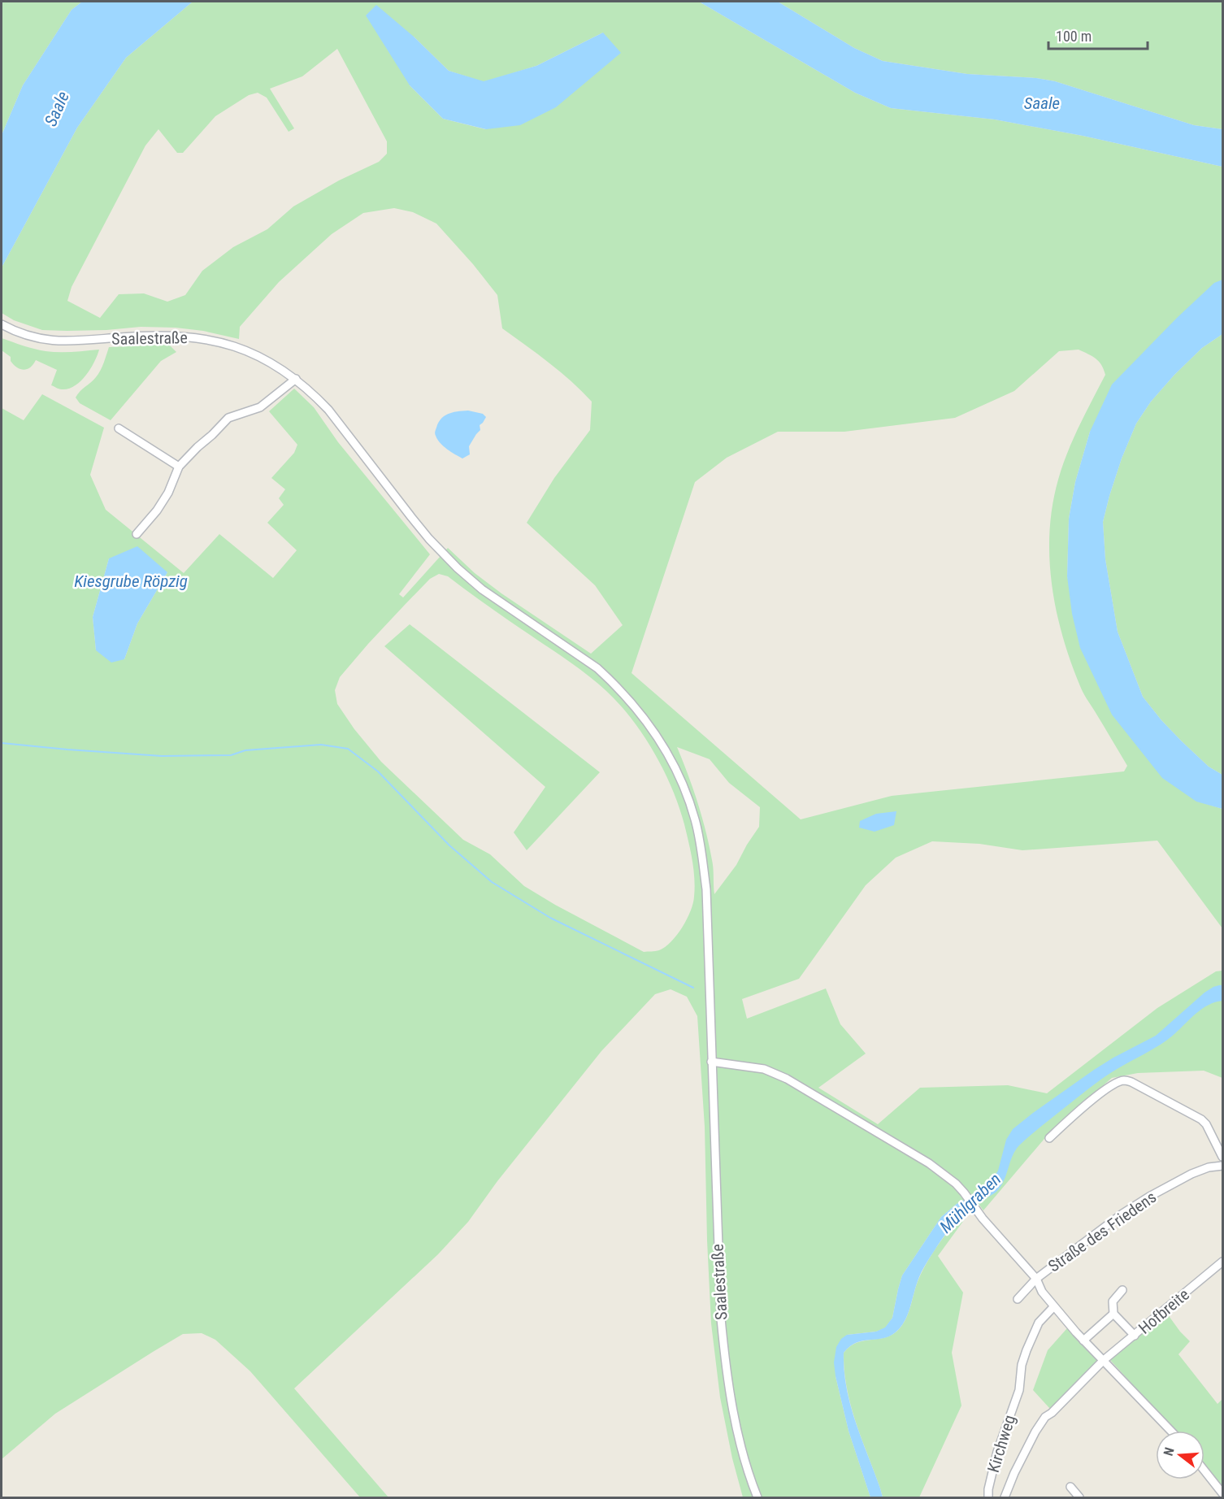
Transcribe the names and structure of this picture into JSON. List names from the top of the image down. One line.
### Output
{"streets":{"street":["Saalestraße","Straße des Friedens","Hofbreite","Kirchweg"]},"crossings":[["Saalestraße","Straße des Friedens"],["Straße des Friedens","Hofbreite"],["Straße des Friedens","Kirchweg"]],"water":["Saale","Kiesgrube Röpzig","Mühlgraben"],"scale_bar":"100 m","north":"left"}
